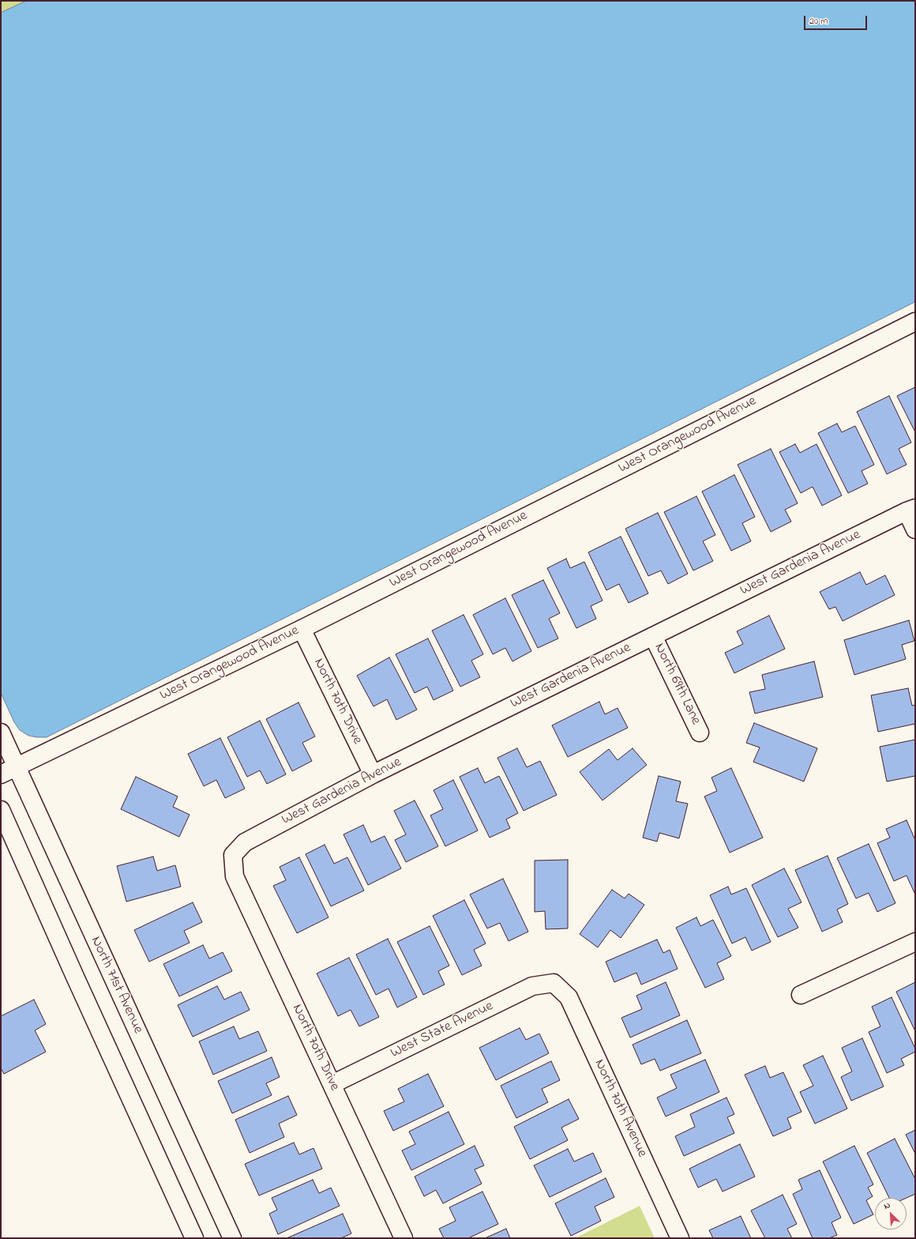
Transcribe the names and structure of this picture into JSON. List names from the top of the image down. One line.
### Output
{"streets":{"street":["West Orangewood Avenue","West Gardenia Avenue","North 69th Lane","North 70th Drive","North 71st Avenue","West State Avenue","North 70th Avenue"]},"crossings":[["West Orangewood Avenue","North 70th Drive"],["West Orangewood Avenue","North 71st Avenue"],["West Gardenia Avenue","North 69th Lane"],["West Gardenia Avenue","North 70th Drive"],["North 70th Drive","West State Avenue"],["West State Avenue","North 70th Avenue"]],"scale_bar":"20 m","north":"top left"}
